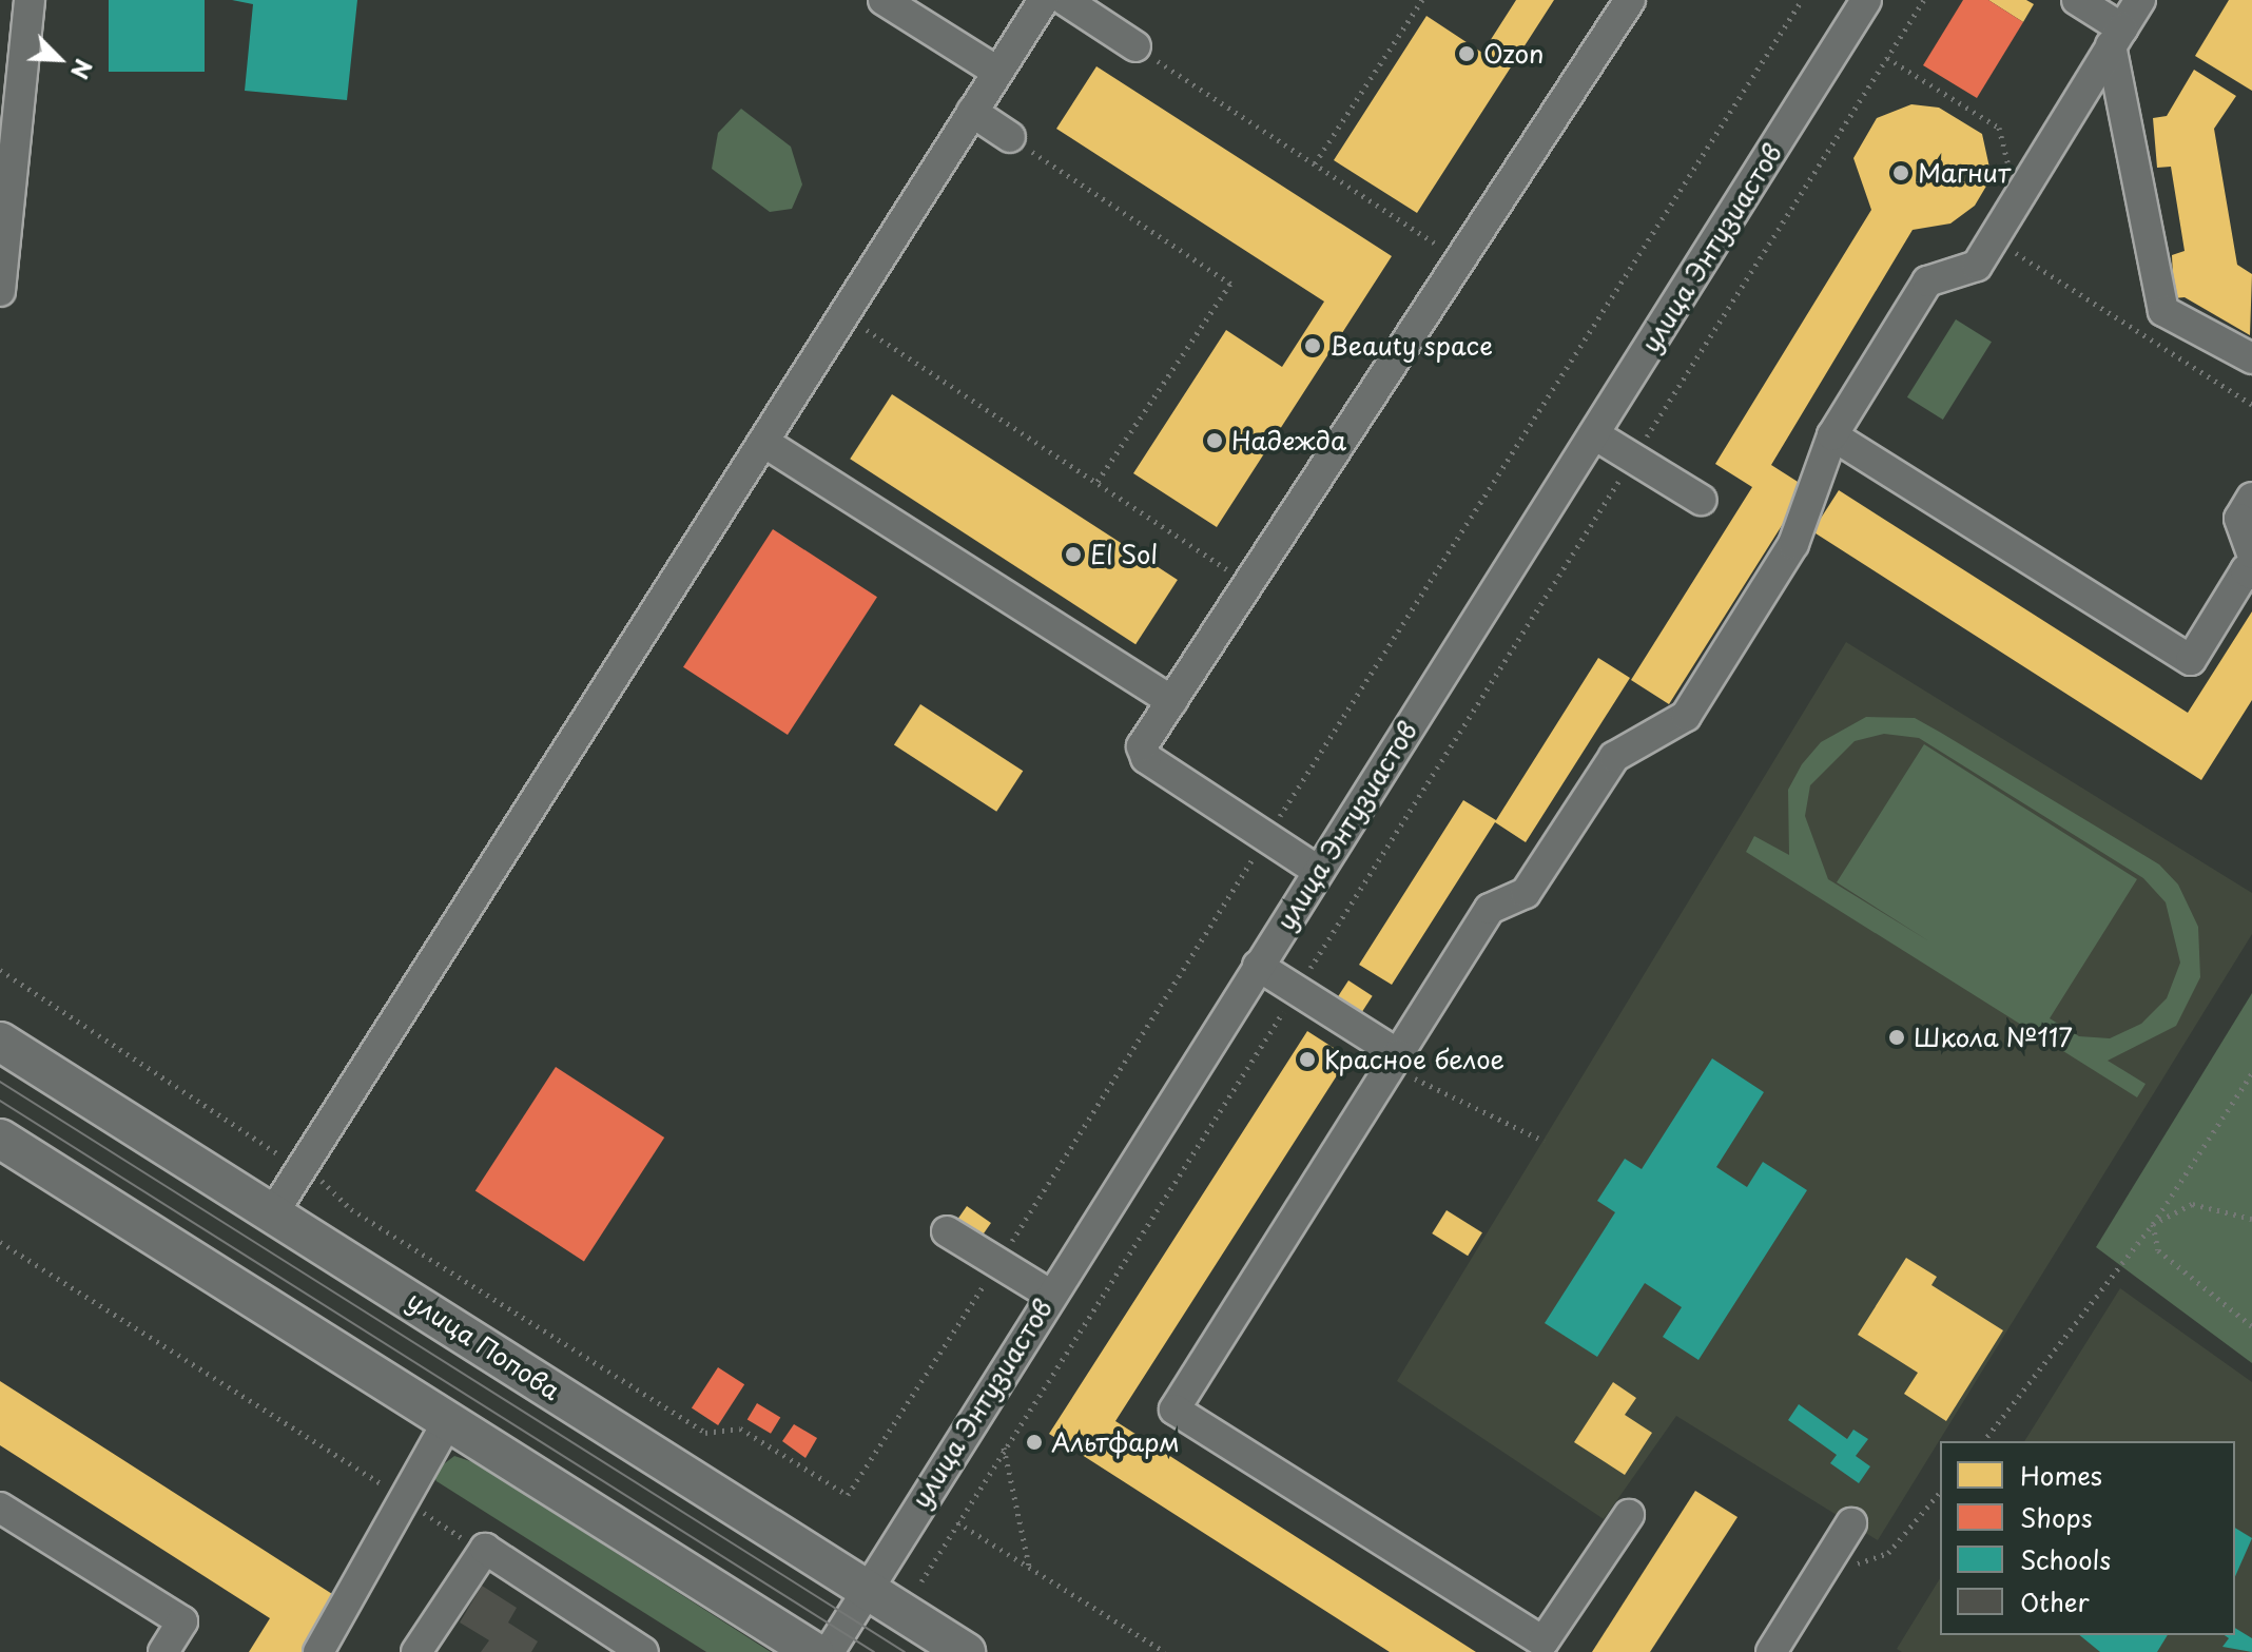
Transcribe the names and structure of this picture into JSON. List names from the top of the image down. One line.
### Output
{"streets":{"main road":["улица Попова"],"street":["улица Энтузиастов"]},"crossings":[["улица Энтузиастов","улица Попова"]],"places":["Ozon","Магнит","Beauty space","Надежда","El Sol","Школа №117","Красное белое","Альтфарм"],"legend":["Homes","Shops","Schools","Other"],"north":"bottom right"}
